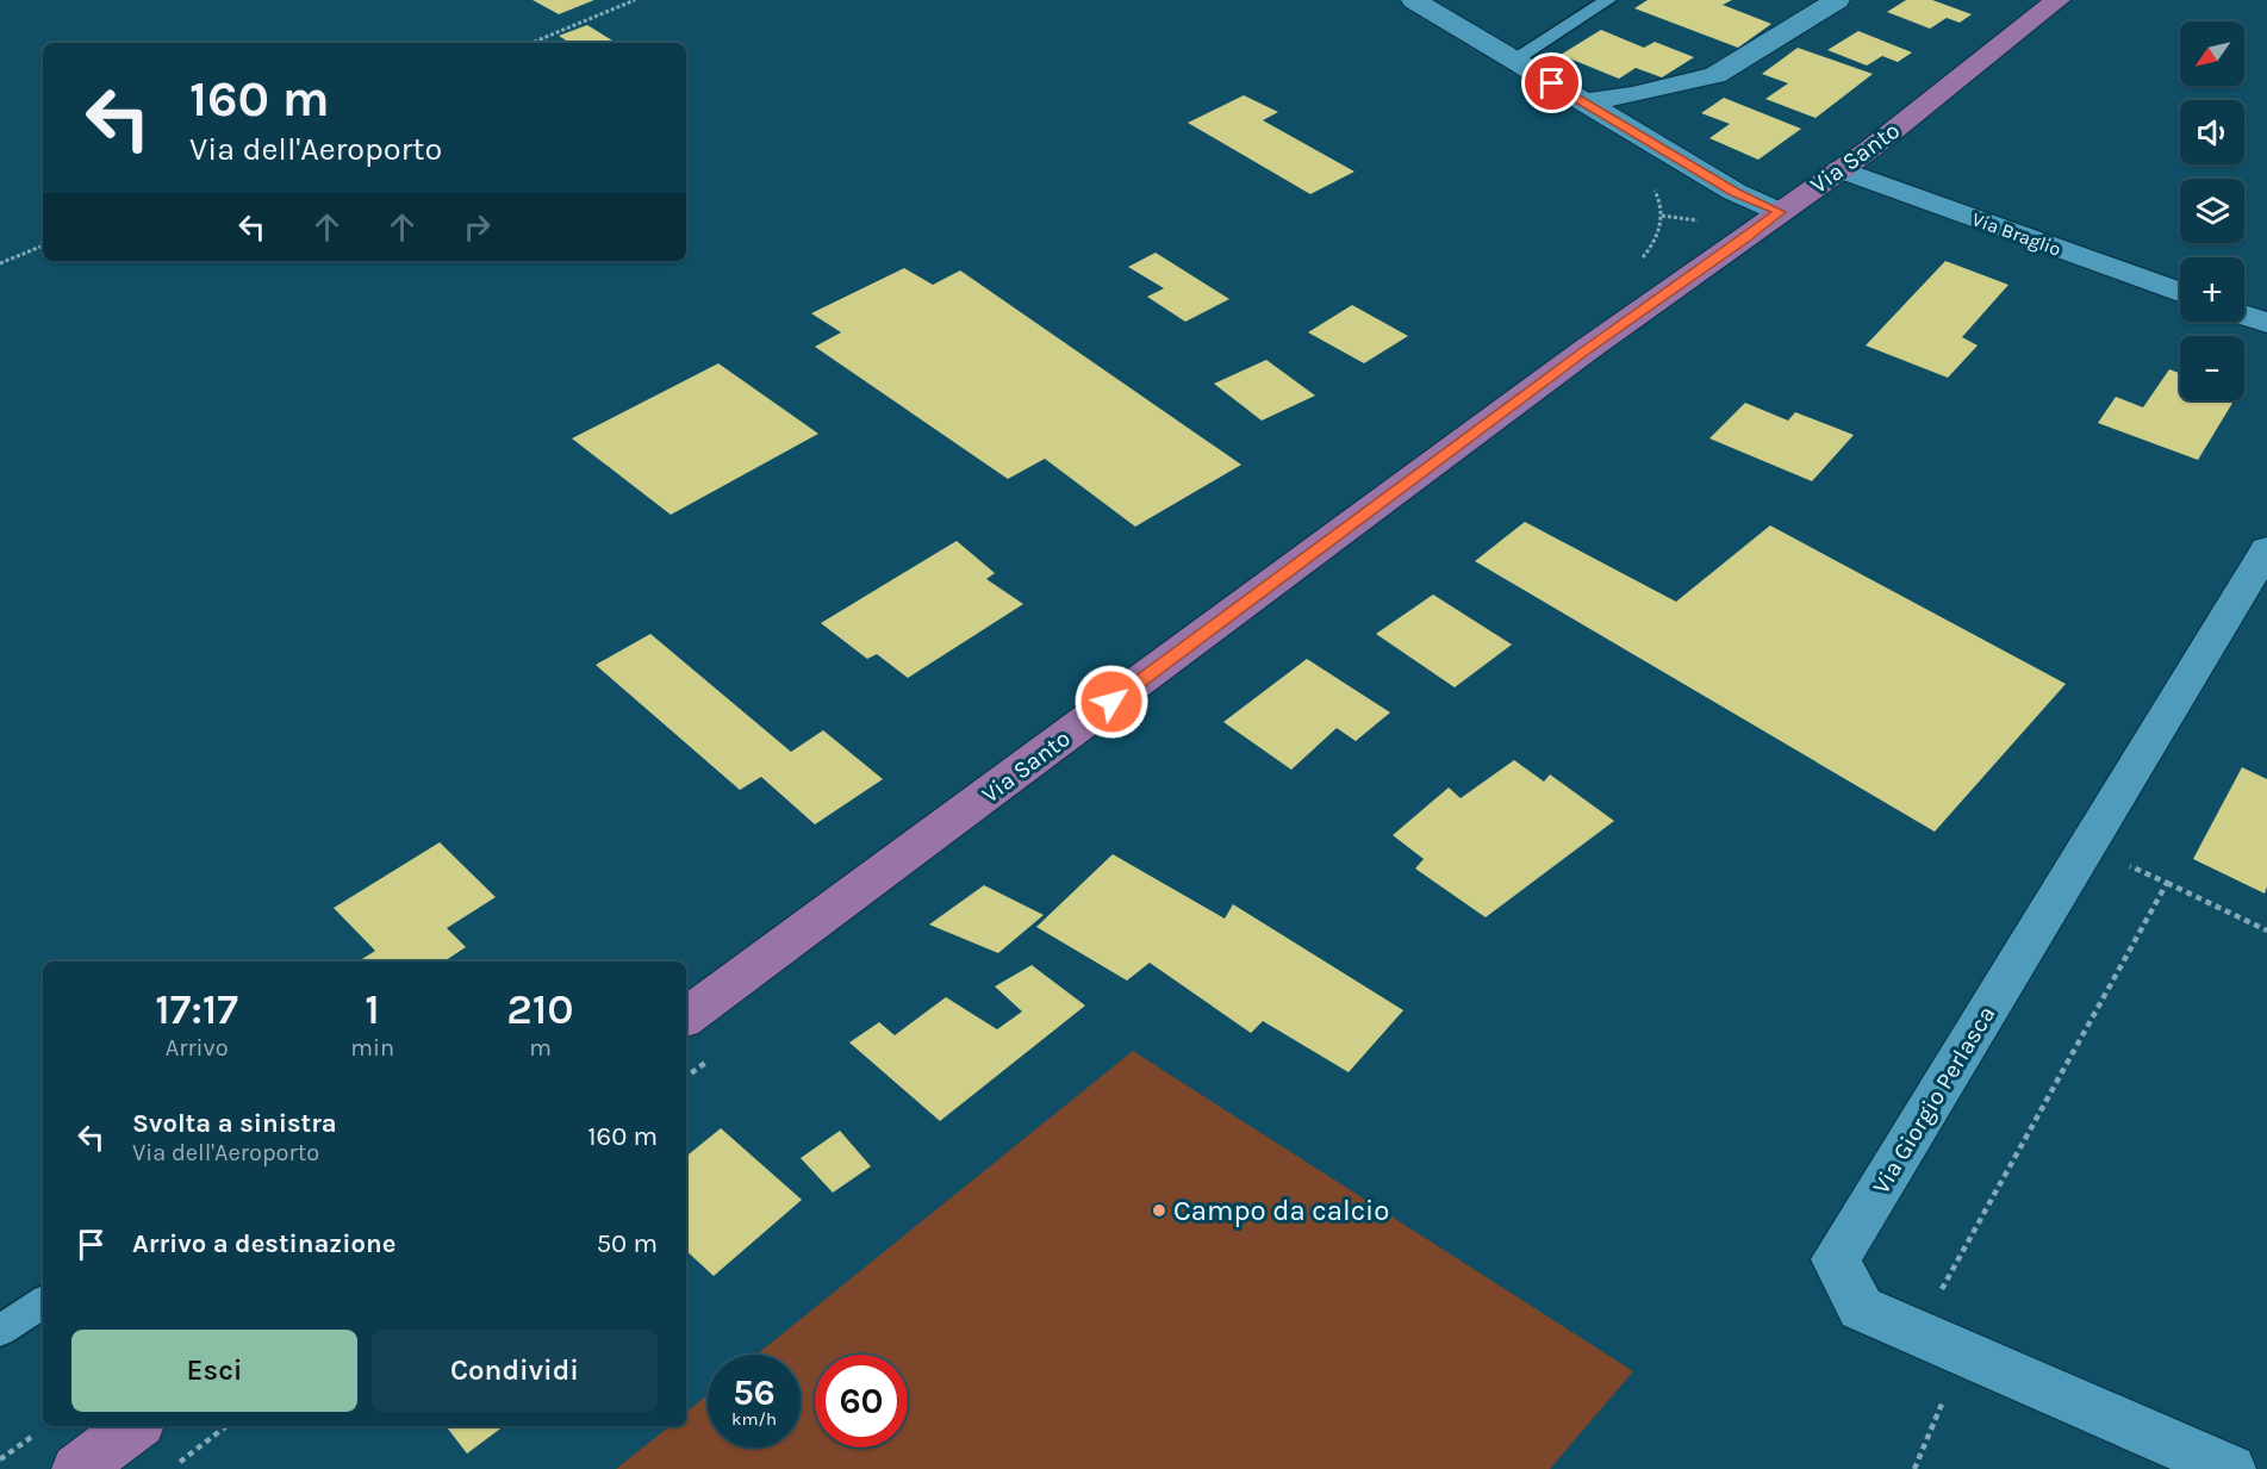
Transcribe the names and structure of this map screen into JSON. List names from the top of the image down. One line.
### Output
{"streets":{"main road":["Via Santo"],"street":["Via Braglio","Via Giorgio Perlasca"]},"crossings":[["Via Santo","Via Braglio"]],"places":["Campo da calcio"],"north":"bottom left","page":{"map_buttons":["+","−"],"turn":["160 m","Via dell'Aeroporto"],"eta":["17:17","Arrivo","1","min","210","m"],"list":[{"name":"Svolta a sinistra","note":"Via dell'Aeroporto","value":"160 m"},{"name":"Arrivo a destinazione","value":"50 m"}],"buttons":["Esci","Condividi"],"speed":"56 km/h","limit":"60"}}
